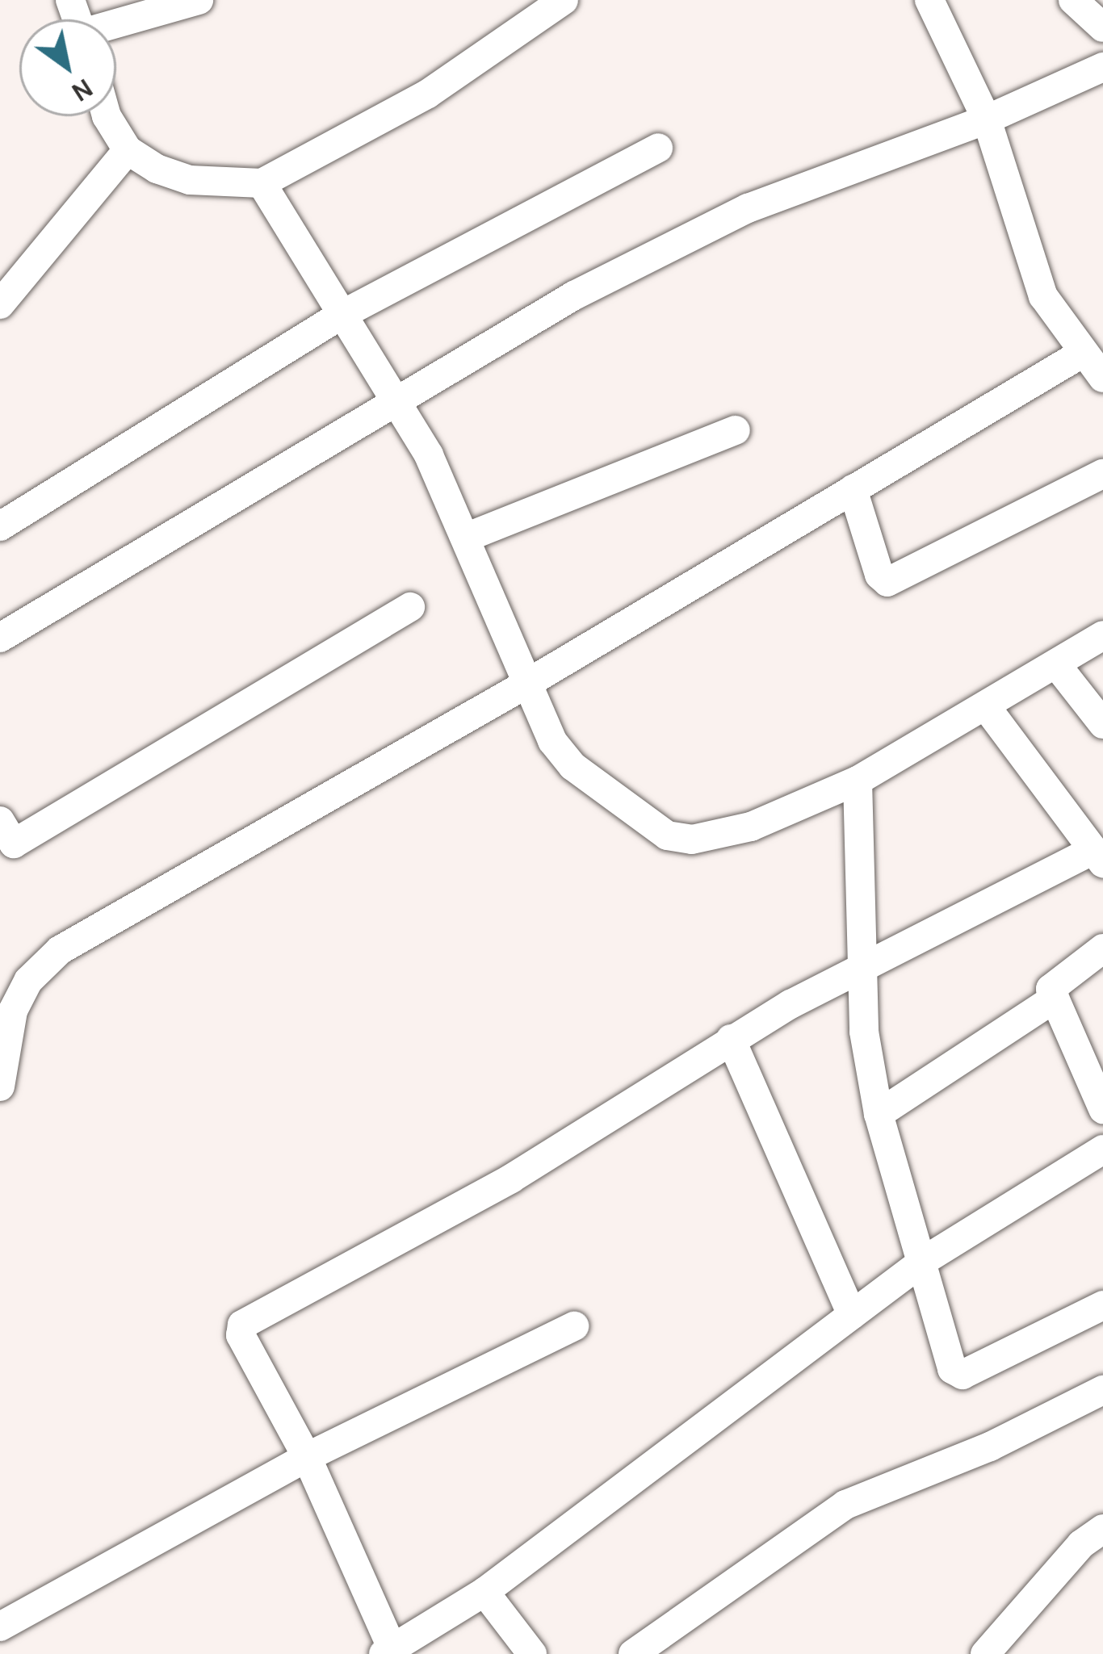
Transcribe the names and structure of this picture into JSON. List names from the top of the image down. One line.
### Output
{"north":"bottom right"}
